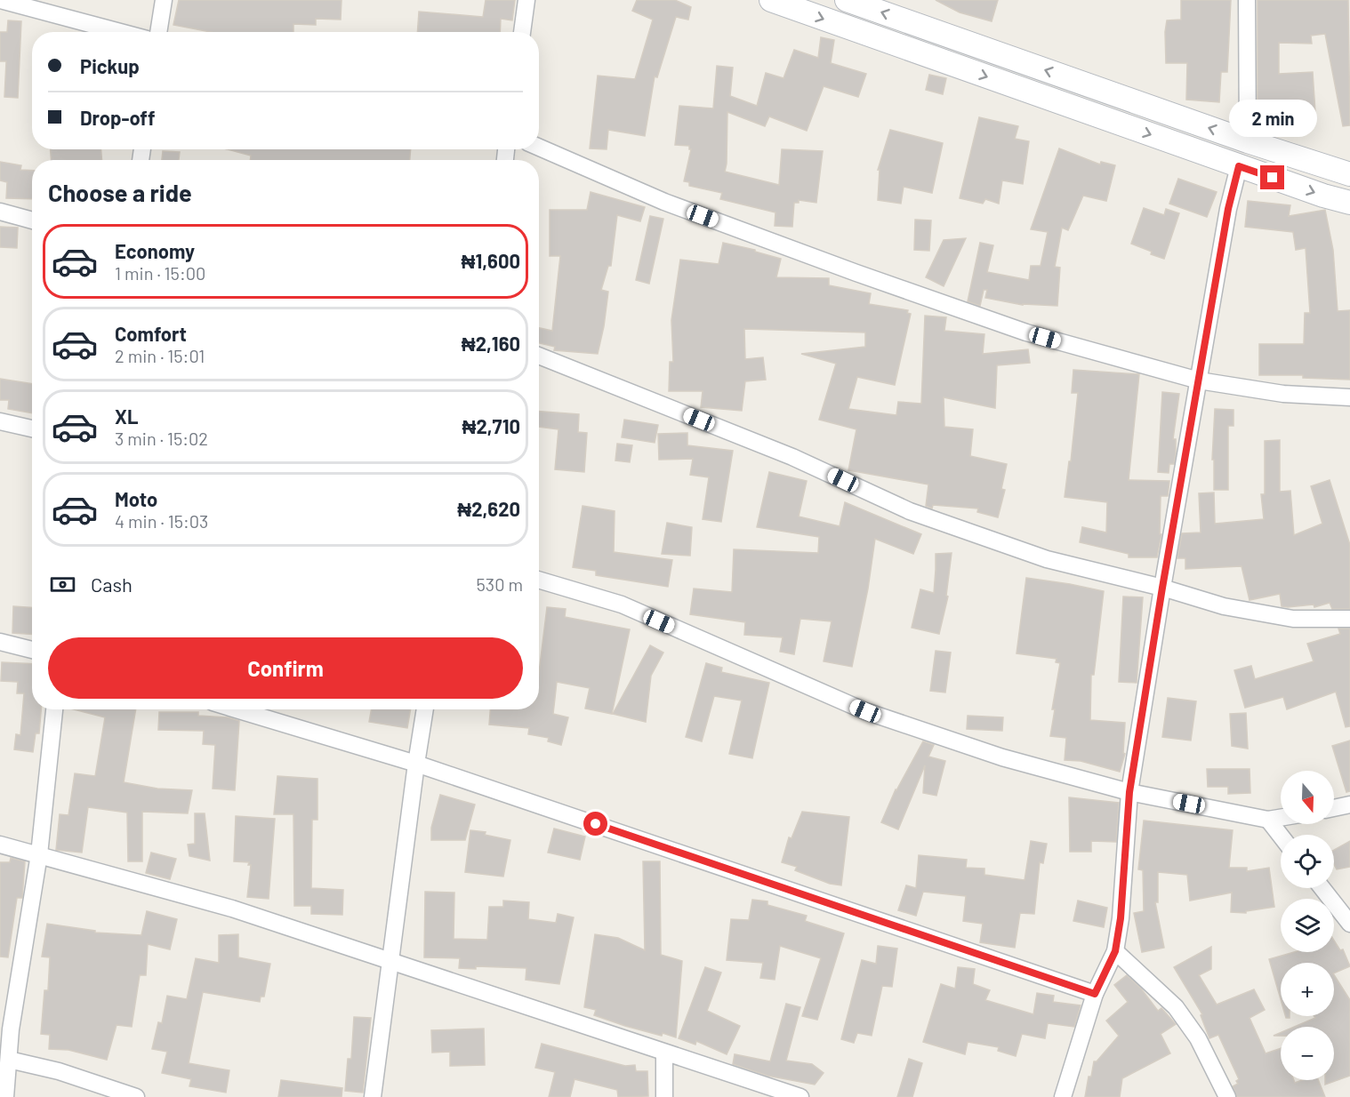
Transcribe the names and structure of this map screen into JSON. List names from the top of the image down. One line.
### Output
{"north":"bottom","page":{"banner":["Pickup","Drop-off"],"bubble":"2 min","heading":"Choose a ride","list":[{"name":"Economy","note":"1 min · 15:00","value":"₦1,600"},{"name":"Comfort","note":"2 min · 15:01","value":"₦2,160"},{"name":"XL","note":"3 min · 15:02","value":"₦2,710"},{"name":"Moto","note":"4 min · 15:03","value":"₦2,620"}],"pay":["Cash","530 m"],"buttons":"Confirm","map_buttons":["+","−"]}}
